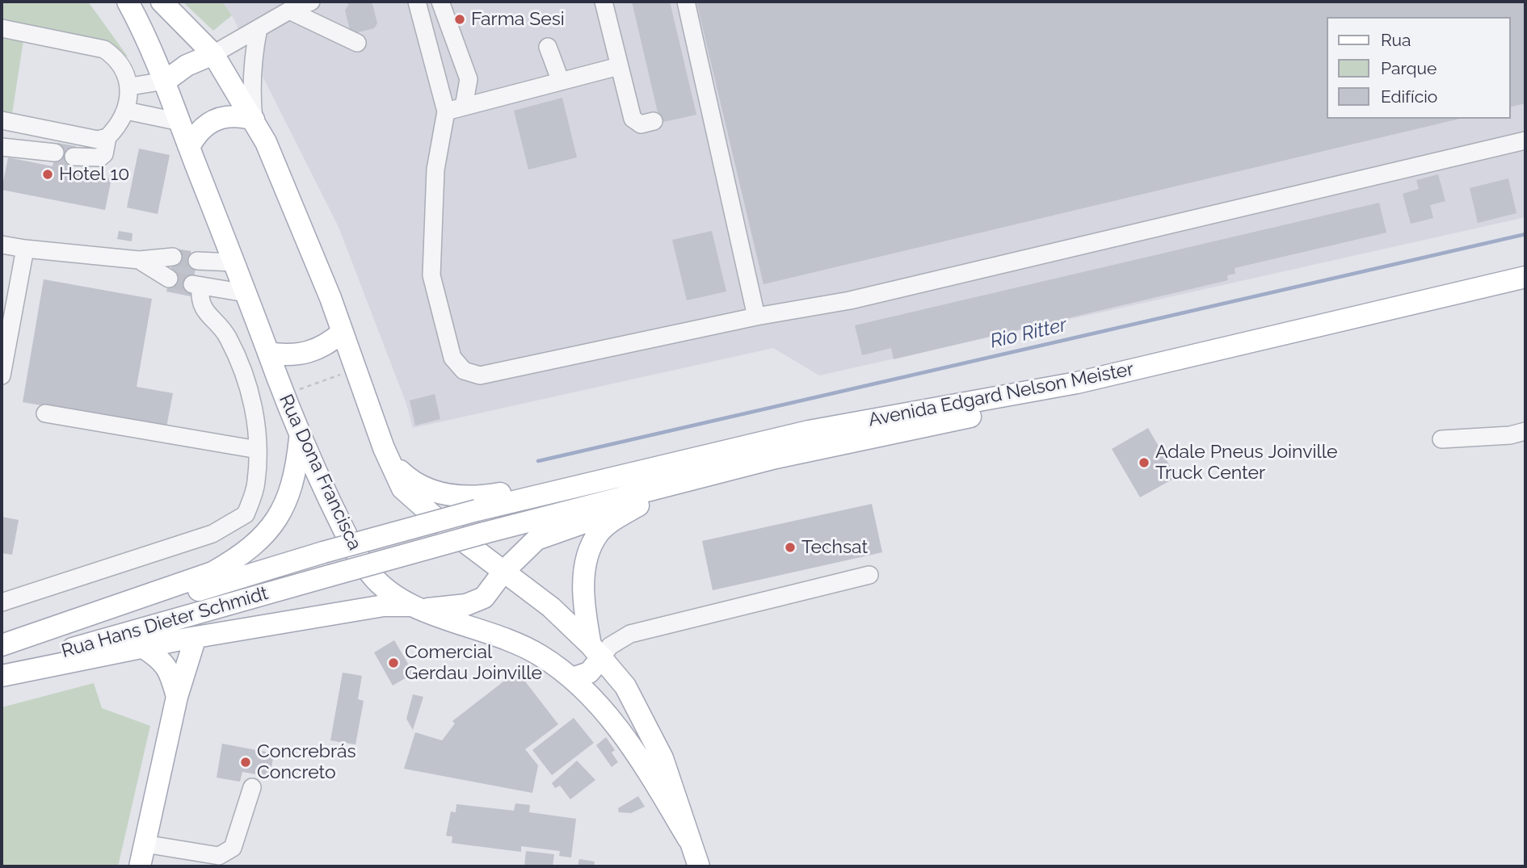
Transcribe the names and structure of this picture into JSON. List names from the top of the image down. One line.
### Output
{"streets":{"main road":["Avenida Edgard Nelson Meister","Rua Dona Francisca","Rua Hans Dieter Schmidt"]},"crossings":[["Avenida Edgard Nelson Meister","Rua Hans Dieter Schmidt"]],"water":["Rio Ritter"],"places":["Farma Sesi","Hotel 10","Adale Pneus Joinville Truck Center","Techsat","Comercial Gerdau Joinville","Concrebrás Concreto"],"legend":["Rua","Parque","Edifício"]}
